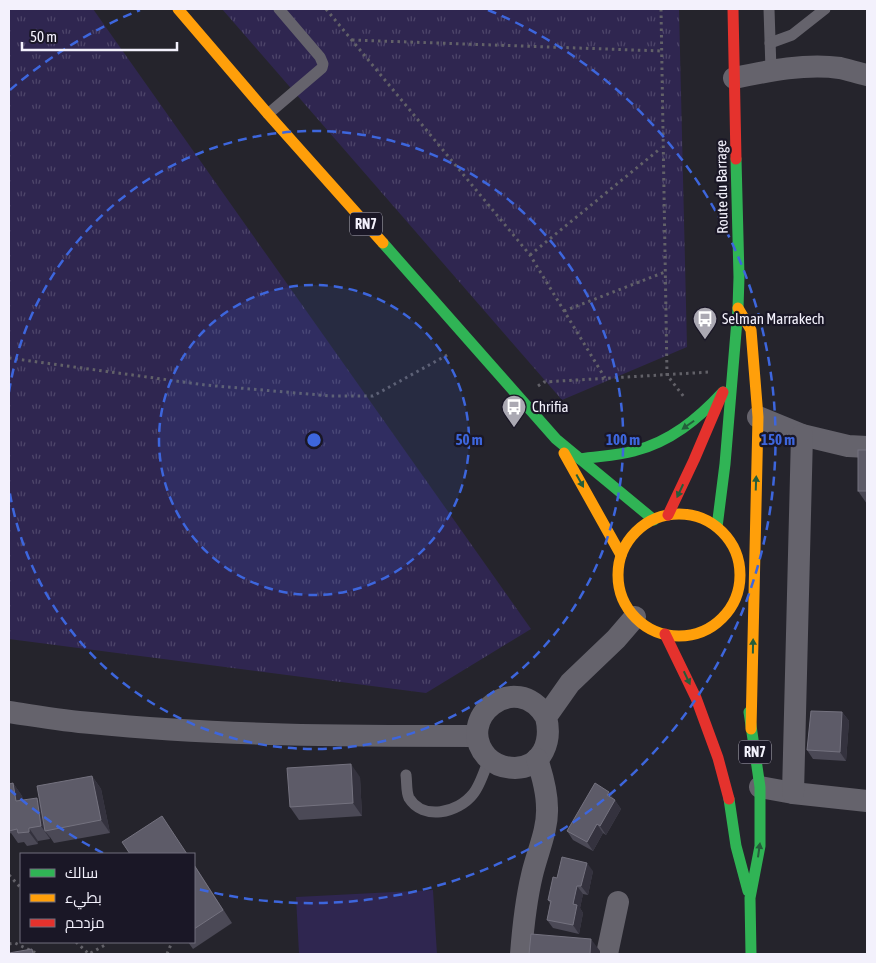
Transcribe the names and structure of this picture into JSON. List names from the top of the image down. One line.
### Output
{"streets":{"main road":["Route du Barrage","RN7"]},"crossings":[["Route du Barrage","RN7"]],"places":{"bus stop":["Selman Marrakech","Chrifia"]},"legend":["سالك","بطيء","مزدحم"],"scale_bar":"50 m","rings":["50 m","100 m","150 m"]}
